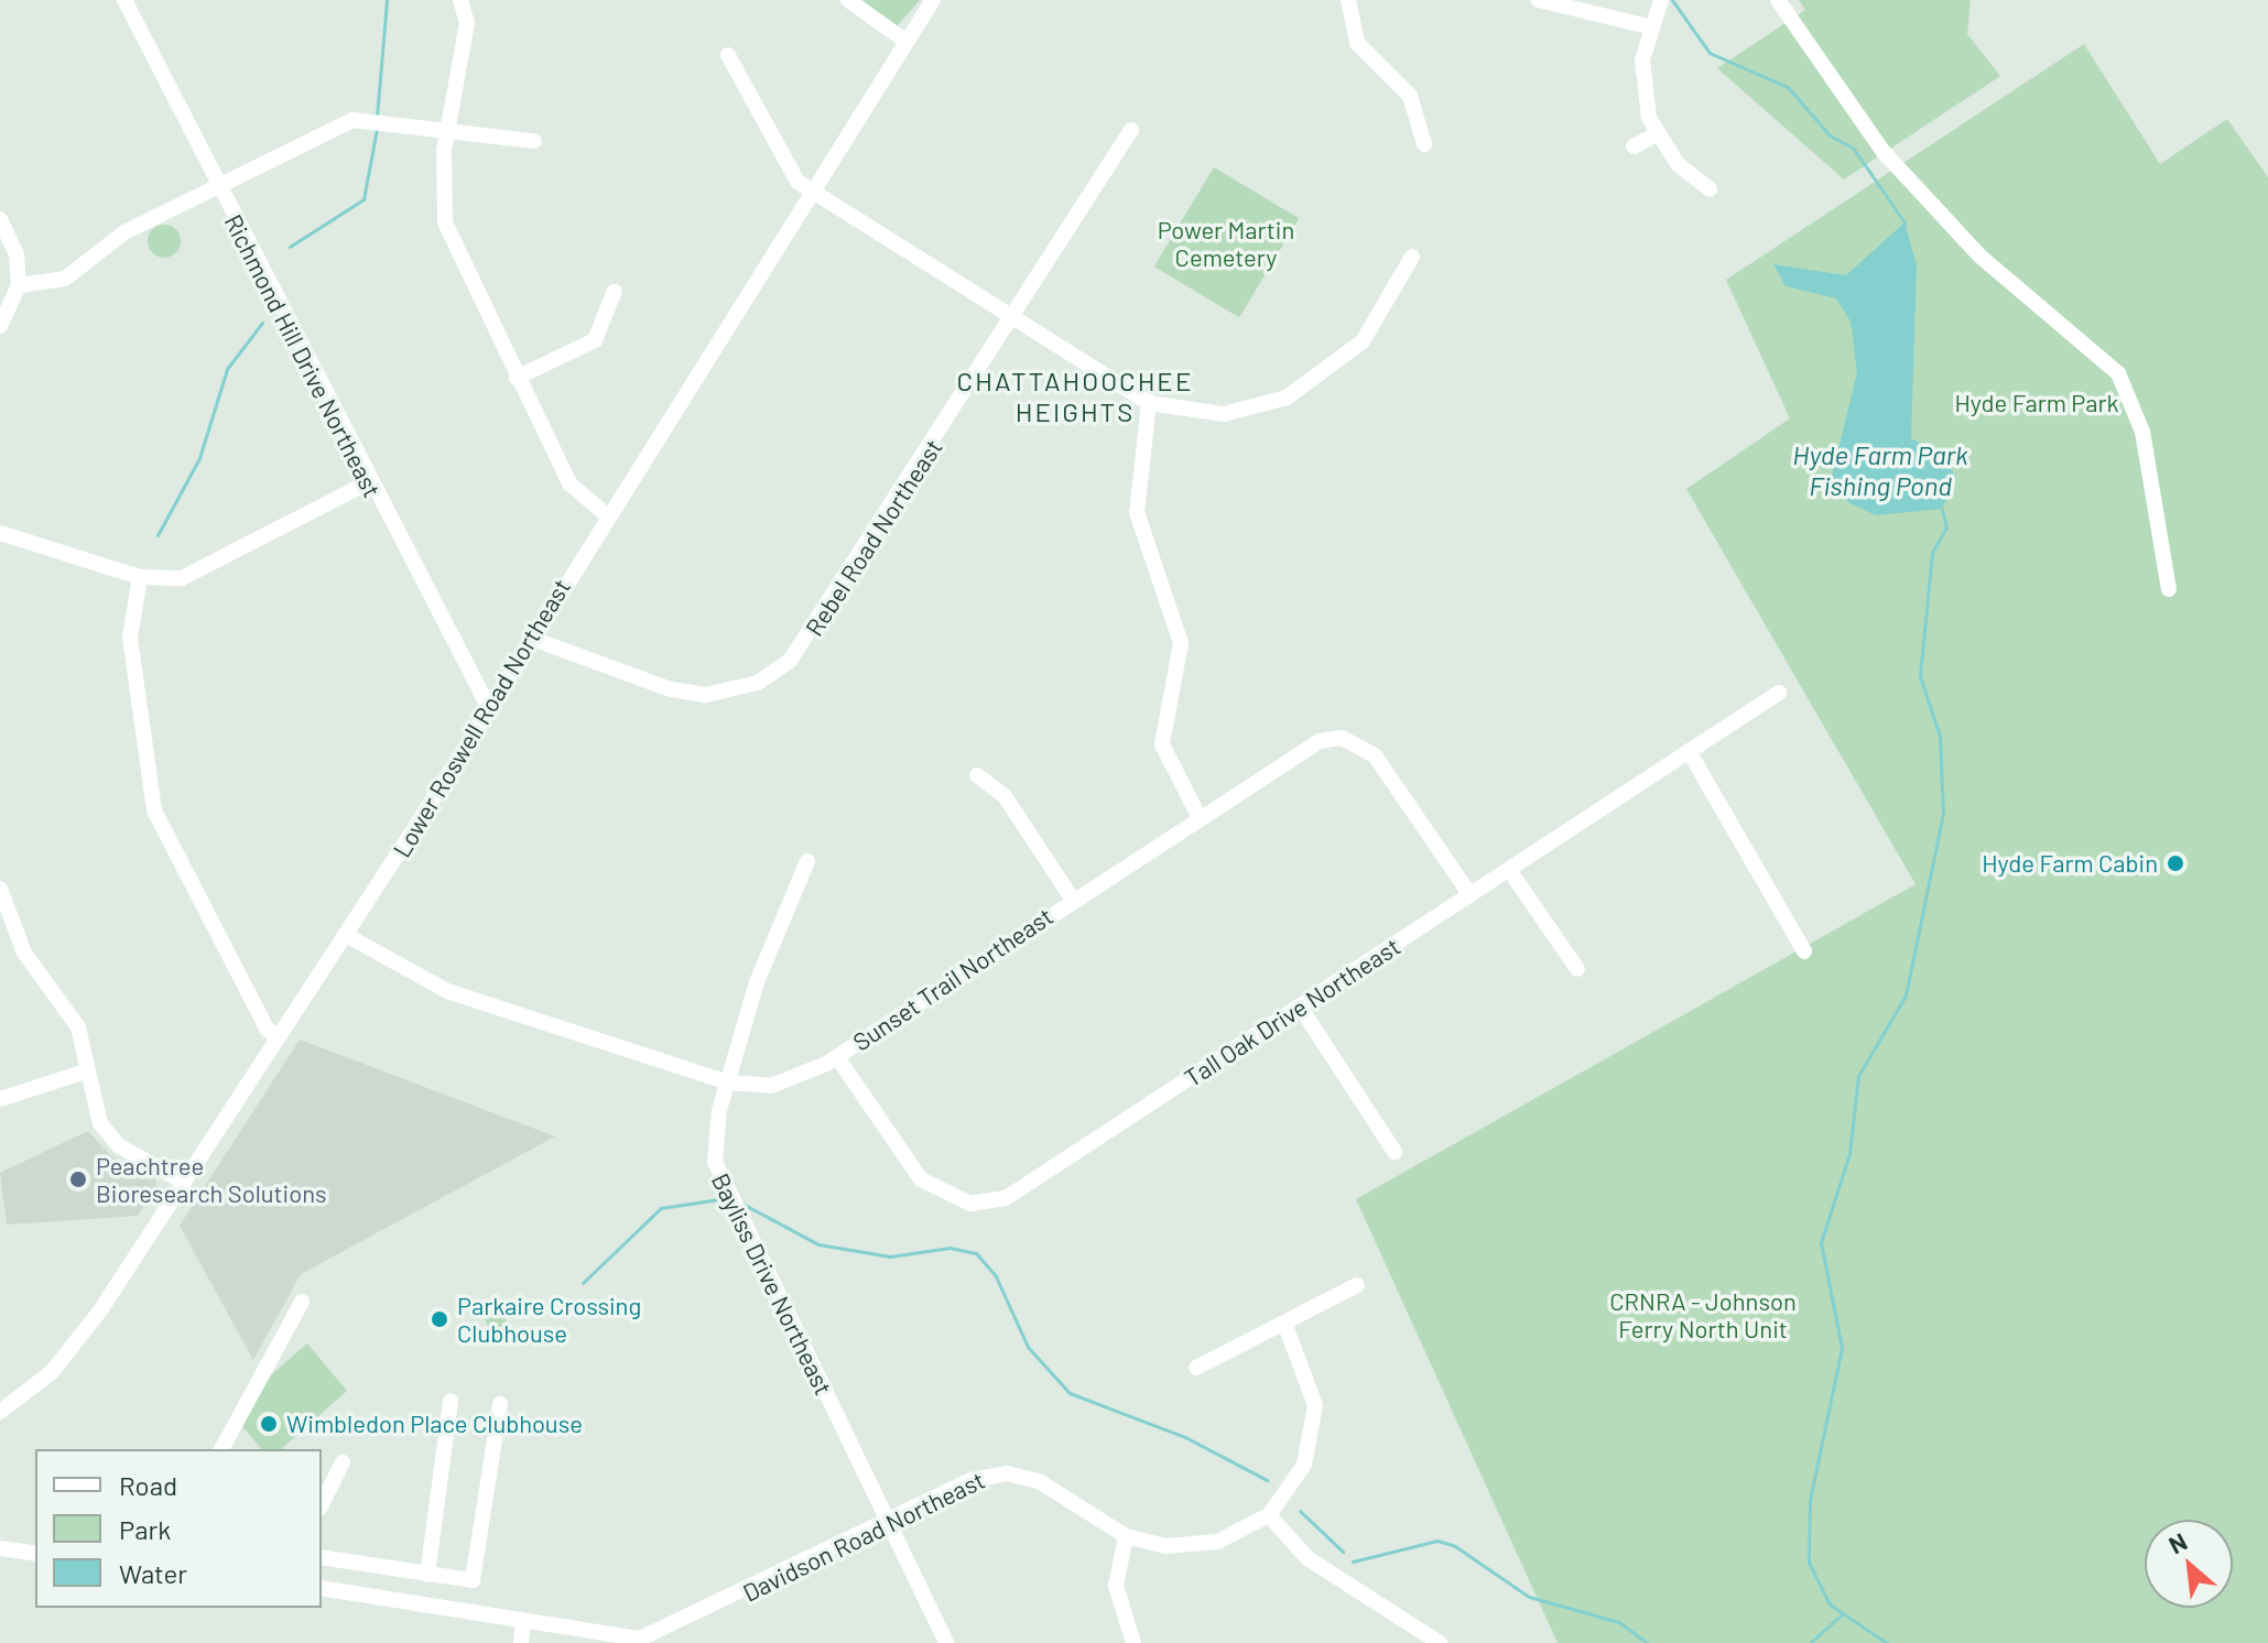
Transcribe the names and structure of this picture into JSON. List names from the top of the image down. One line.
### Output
{"streets":{"street":["Richmond Hill Drive Northeast","Rebel Road Northeast","Lower Roswell Road Northeast","Sunset Trail Northeast","Tall Oak Drive Northeast","Bayliss Drive Northeast","Davidson Road Northeast"]},"crossings":[["Richmond Hill Drive Northeast","Lower Roswell Road Northeast"],["Rebel Road Northeast","Lower Roswell Road Northeast"],["Lower Roswell Road Northeast","Sunset Trail Northeast"],["Sunset Trail Northeast","Tall Oak Drive Northeast"],["Sunset Trail Northeast","Bayliss Drive Northeast"],["Bayliss Drive Northeast","Davidson Road Northeast"]],"districts":["CHATTAHOOCHEE HEIGHTS"],"water":["Hyde Farm Park Fishing Pond"],"parks":["Power Martin Cemetery","Hyde Farm Park","CRNRA - Johnson Ferry North Unit"],"places":["Hyde Farm Cabin","Peachtree Bioresearch Solutions","Parkaire Crossing Clubhouse","Wimbledon Place Clubhouse"],"legend":["Road","Park","Water"],"north":"top left"}
